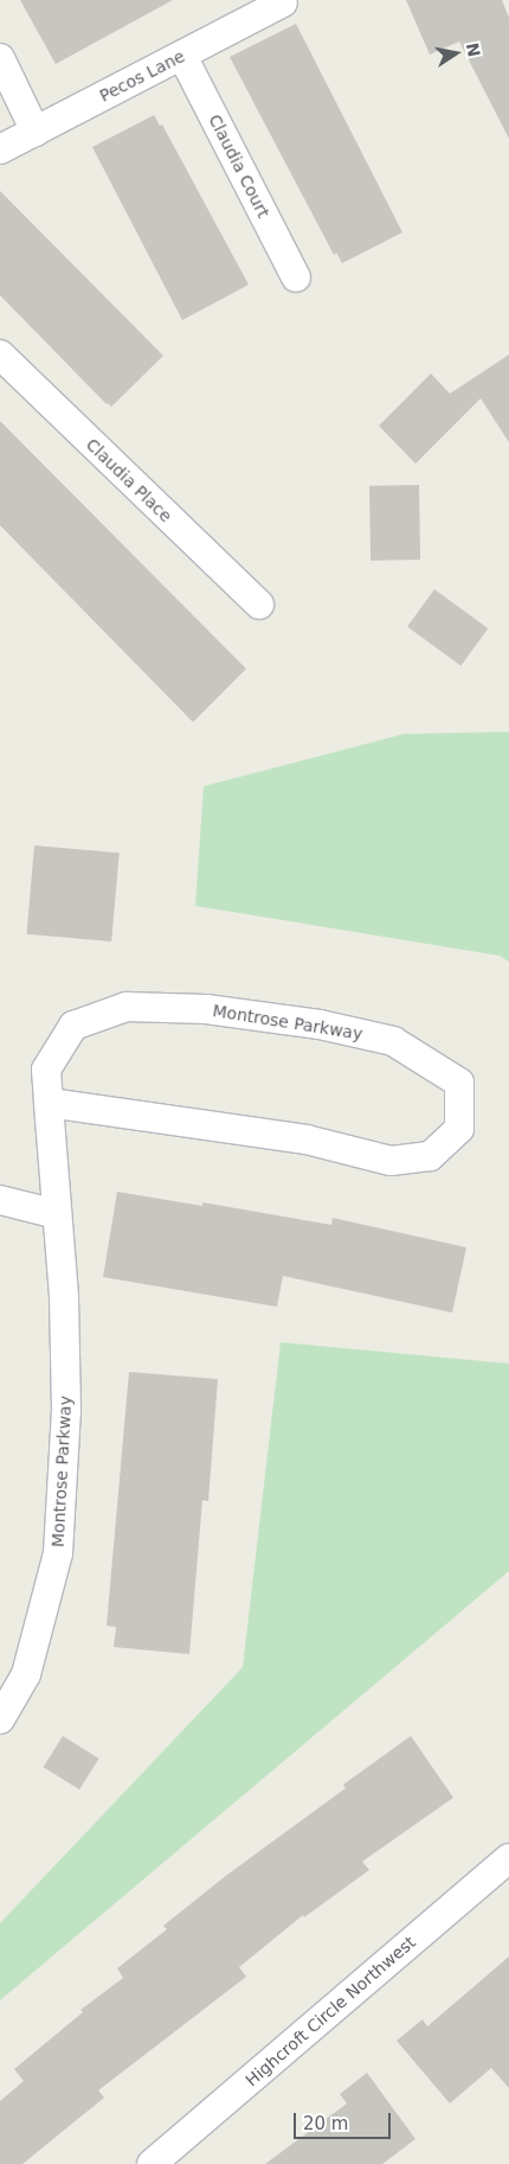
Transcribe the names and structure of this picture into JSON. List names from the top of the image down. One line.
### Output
{"streets":{"street":["Pecos Lane","Claudia Court","Claudia Place","Montrose Parkway","Highcroft Circle Northwest"]},"crossings":[["Pecos Lane","Claudia Court"]],"scale_bar":"20 m","north":"right"}
